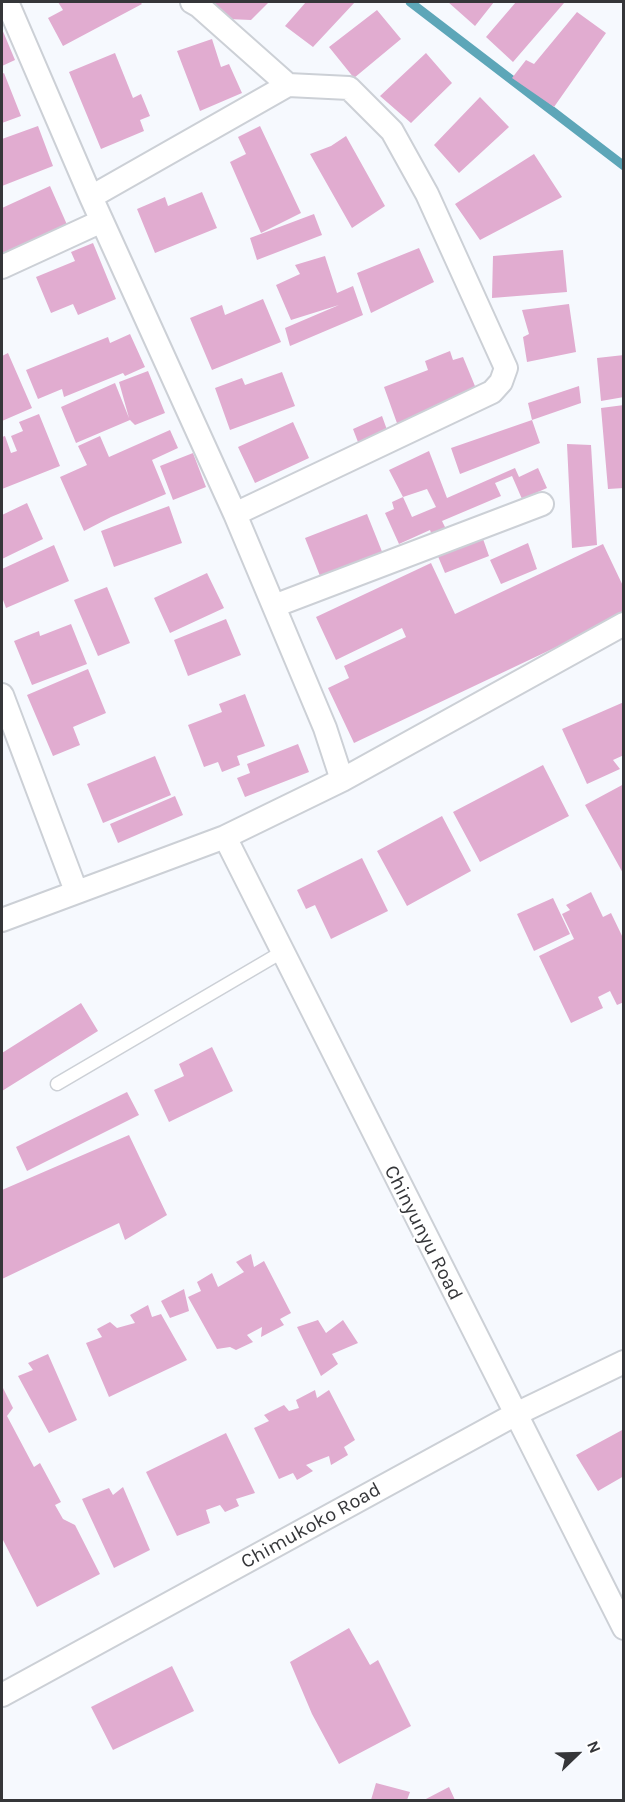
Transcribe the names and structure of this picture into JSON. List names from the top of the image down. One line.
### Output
{"streets":{"street":["Chinyunyu Road","Chimukoko Road"]},"crossings":[["Chinyunyu Road","Chimukoko Road"]],"north":"top right"}
